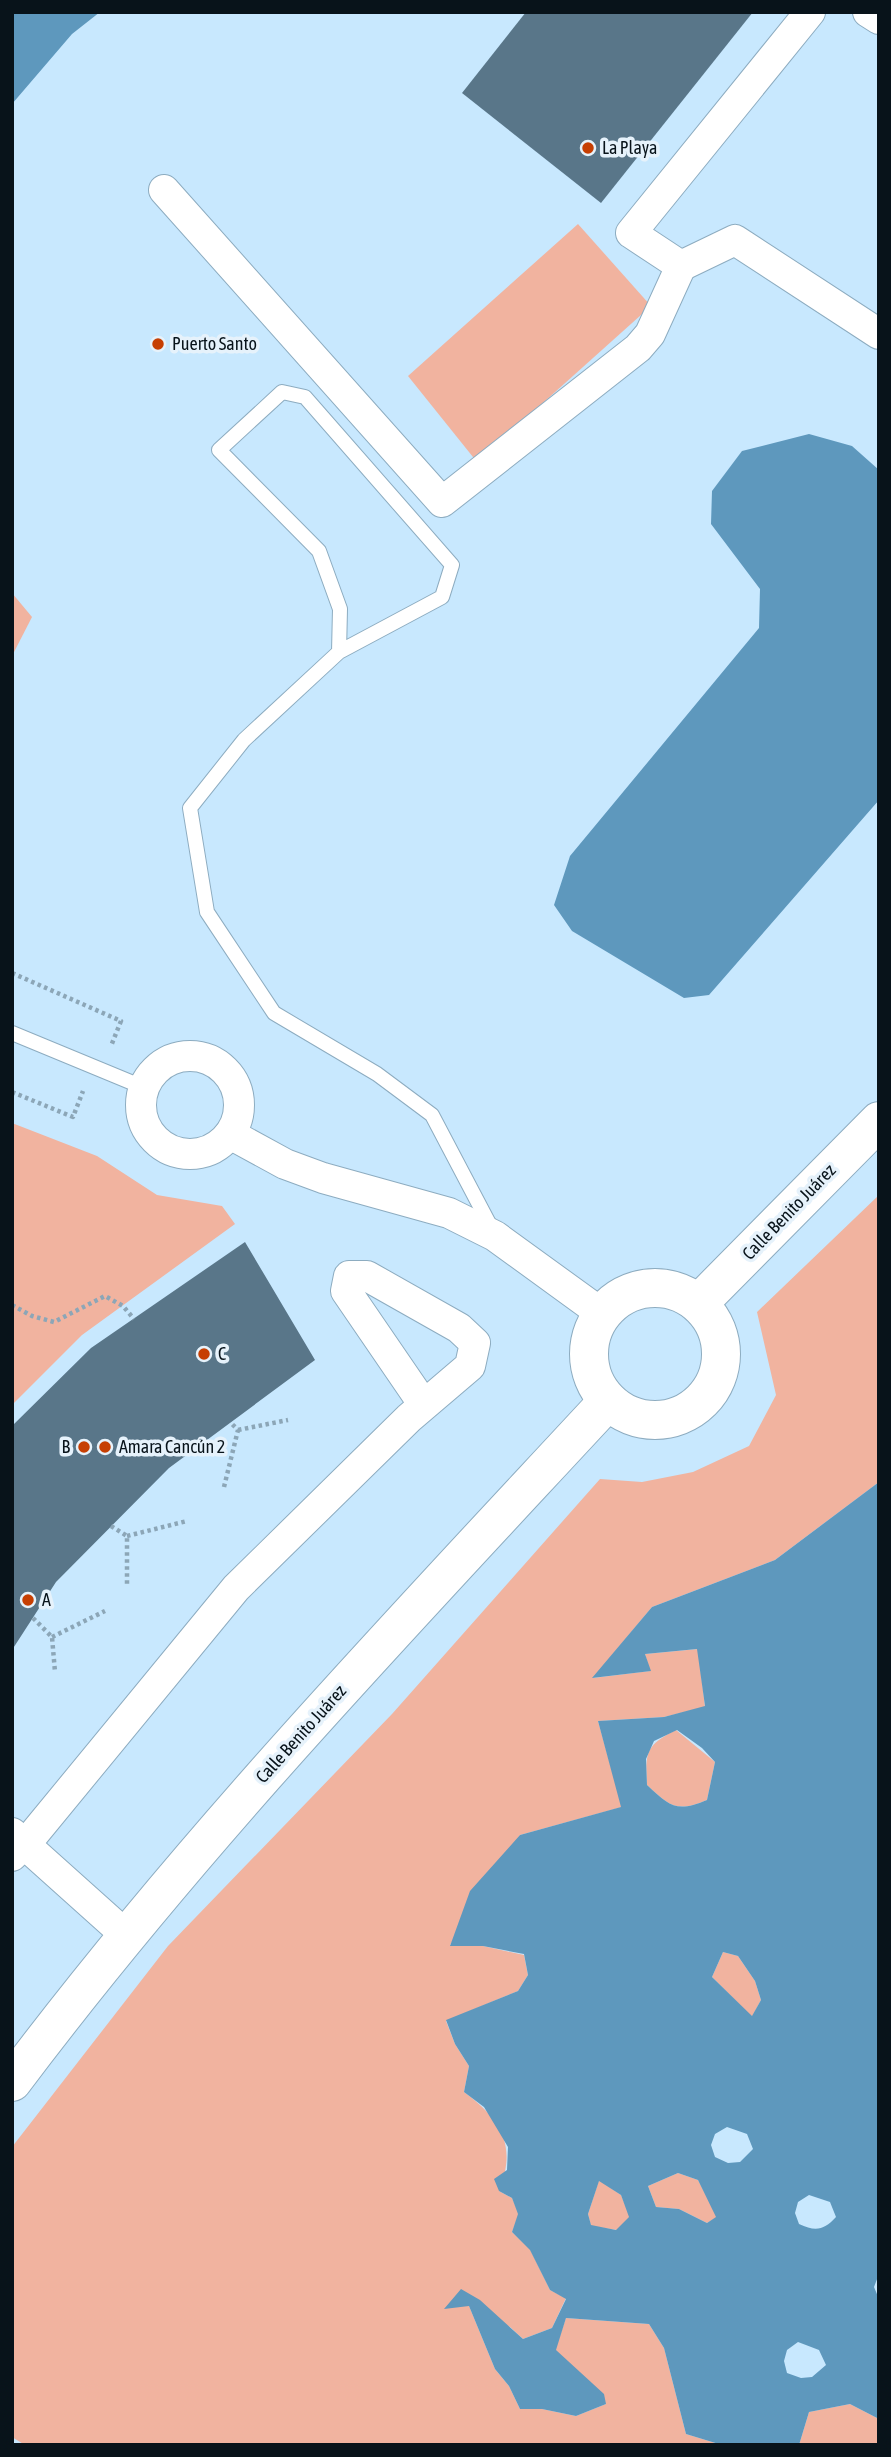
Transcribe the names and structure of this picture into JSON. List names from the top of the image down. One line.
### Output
{"streets":{"street":["Calle Benito Juárez"]},"places":["La Playa","Puerto Santo","C","B","Amara Cancún 2","A"]}
